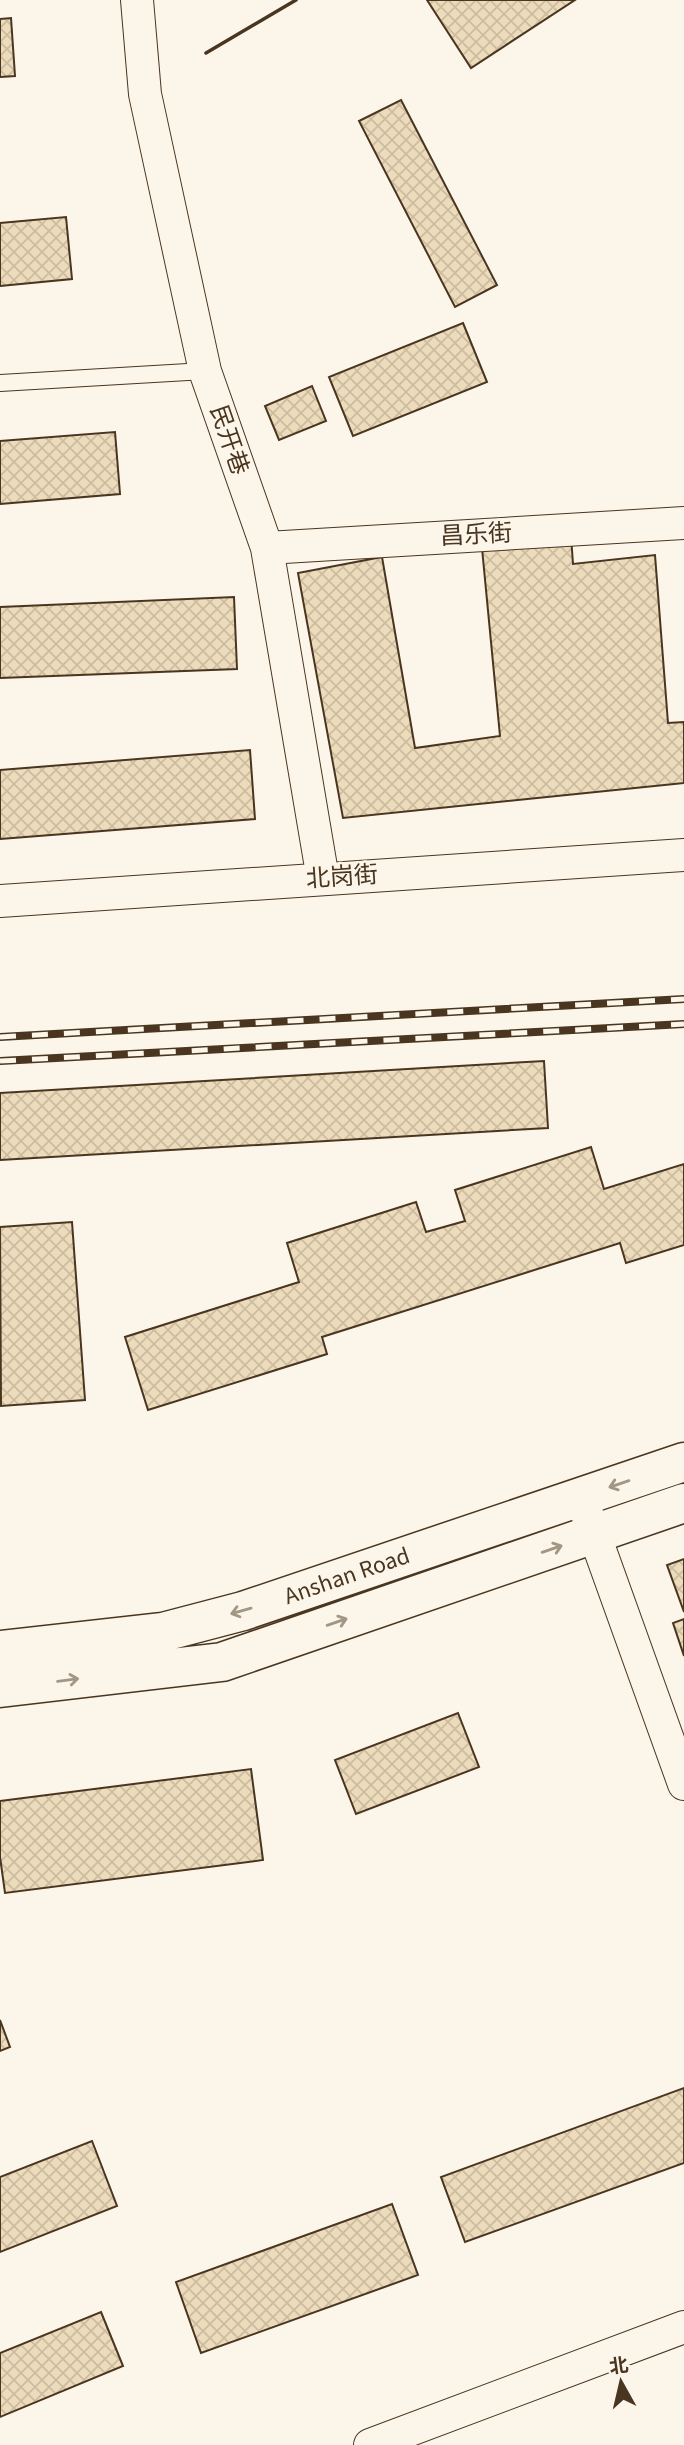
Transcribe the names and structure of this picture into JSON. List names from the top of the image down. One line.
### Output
{"streets":{"main road":["Anshan Road"],"street":["民开巷","昌乐街","北岗街"]},"crossings":[["民开巷","昌乐街"],["民开巷","北岗街"]],"north":"top"}
